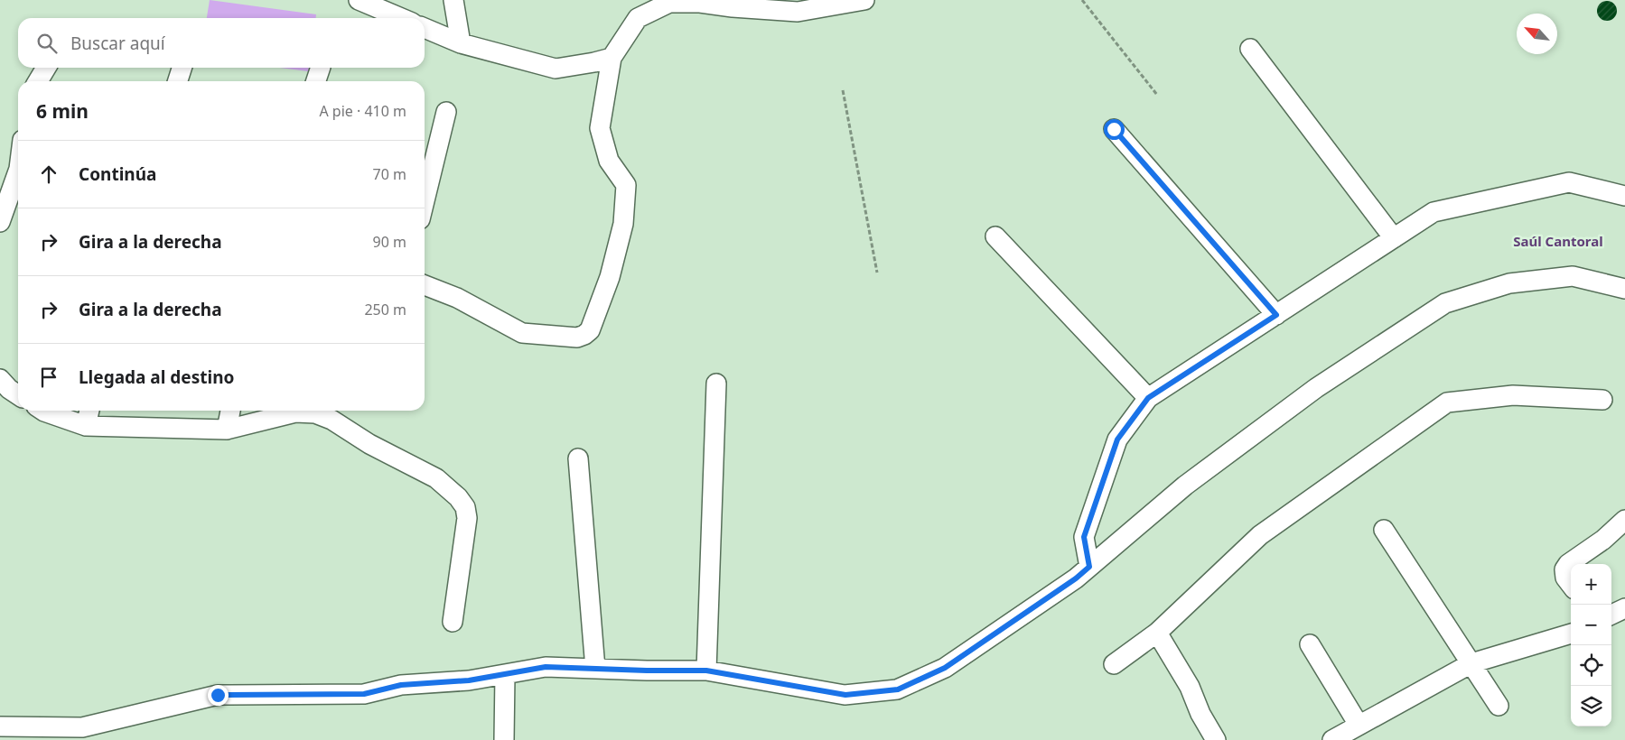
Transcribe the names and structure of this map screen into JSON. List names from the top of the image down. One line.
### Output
{"districts":["Saúl Cantoral"],"north":"top left","page":{"search":"Buscar aquí","heading":["6 min","A pie · 410 m"],"list":[["Continúa","70 m"],["Gira a la derecha","90 m"],["Gira a la derecha","250 m"],"Llegada al destino"],"map_buttons":["+","−"]}}
